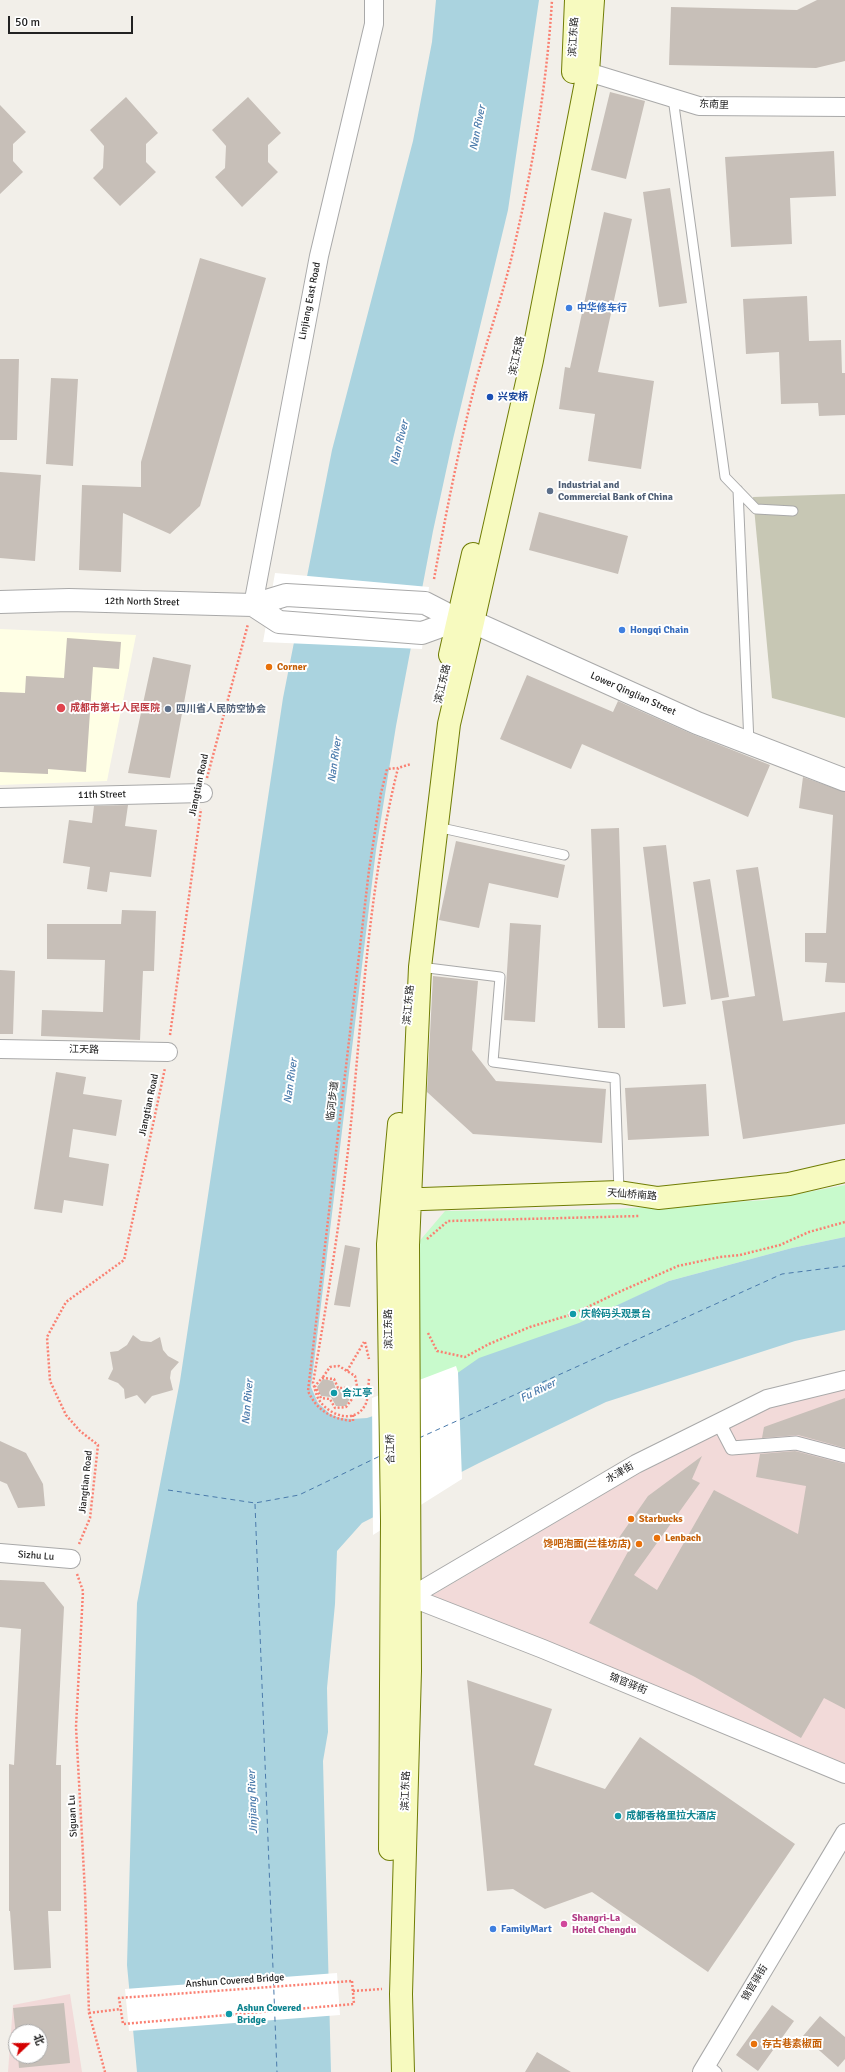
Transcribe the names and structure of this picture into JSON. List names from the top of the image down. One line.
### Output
{"streets":{"main road":["滨江东路","天仙桥南路","合江桥"],"street":["东南里","Linjiang East Road","12th North Street","Lower Qinglian Street","11th Street","江天路","水津街","Sizhu Lu","锦官驿街"],"path":["Jiangtian Road","临河步道","Siguan Lu","Anshun Covered Bridge"]},"crossings":[["滨江东路","东南里"],["滨江东路","Lower Qinglian Street"],["滨江东路","天仙桥南路"],["滨江东路","合江桥"],["滨江东路","水津街"],["滨江东路","锦官驿街"],["Linjiang East Road","12th North Street"],["Linjiang East Road","Lower Qinglian Street"],["Linjiang East Road","Jiangtian Road"],["12th North Street","Lower Qinglian Street"],["12th North Street","Jiangtian Road"],["Lower Qinglian Street","Jiangtian Road"],["Jiangtian Road","11th Street"],["Jiangtian Road","江天路"],["Jiangtian Road","Sizhu Lu"],["Jiangtian Road","Siguan Lu"],["水津街","锦官驿街"],["Sizhu Lu","Siguan Lu"]],"water":["Nan River","Fu River","Jinjiang River"],"places":["中华修车行","兴安桥","Industrial and Commercial Bank of China","Hongqi Chain","Corner","成都市第七人民医院","四川省人民防空协会","庆龄码头观景台","合江亭","Starbucks","Lenbach","馋吧泡面(兰桂坊店)","成都香格里拉大酒店","Shangri-La Hotel Chengdu","FamilyMart","Ashun Covered Bridge","存古巷素椒面"],"scale_bar":"50 m","north":"right"}
